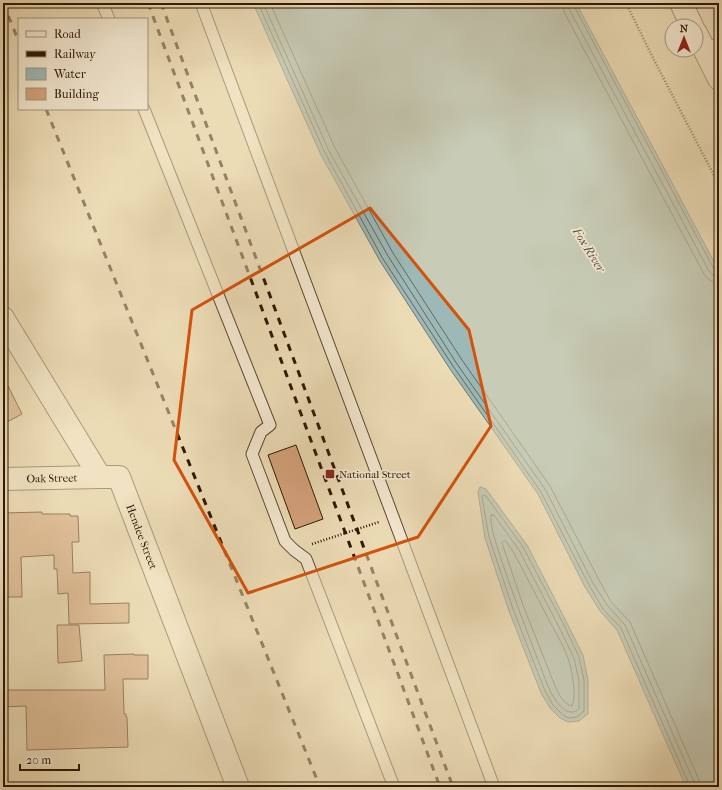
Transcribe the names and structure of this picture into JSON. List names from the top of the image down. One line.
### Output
{"streets":{"street":["Oak Street","Hendee Street"]},"crossings":[["Oak Street","Hendee Street"]],"water":["Fox River"],"places":{"transit":["National Street"]},"legend":["Road","Railway","Water","Building"],"scale_bar":"20 m","north":"top"}
